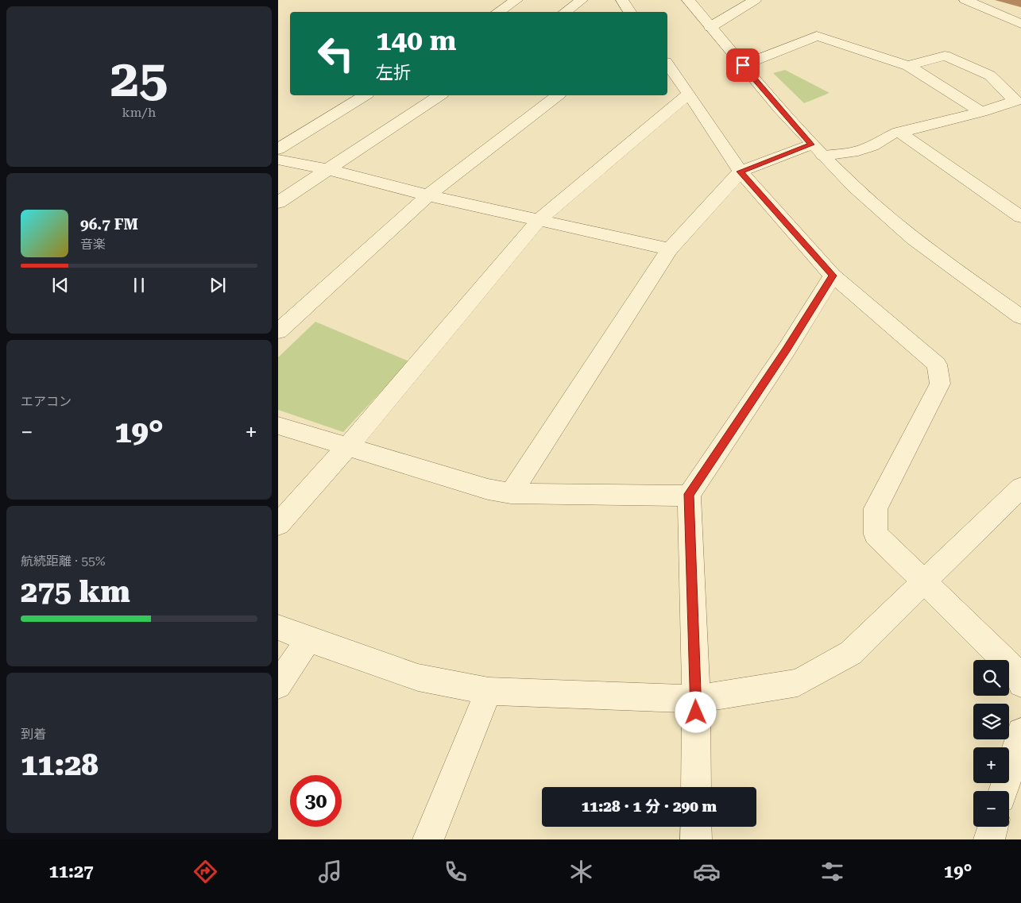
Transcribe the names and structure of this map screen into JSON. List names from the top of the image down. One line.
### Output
{"page":{"tile":[["25","km/h"],"エアコン",["航続距離 · 55%","275 km"],["到着","11:28"]],"turn":["140 m","左折"],"song":["96.7 FM","音楽"],"heat":["−","19°","+"],"map_buttons":["+","−"],"limit":"30","trip":"11:28 · 1 分 · 290 m","tabs":["11:27","19°"]}}
